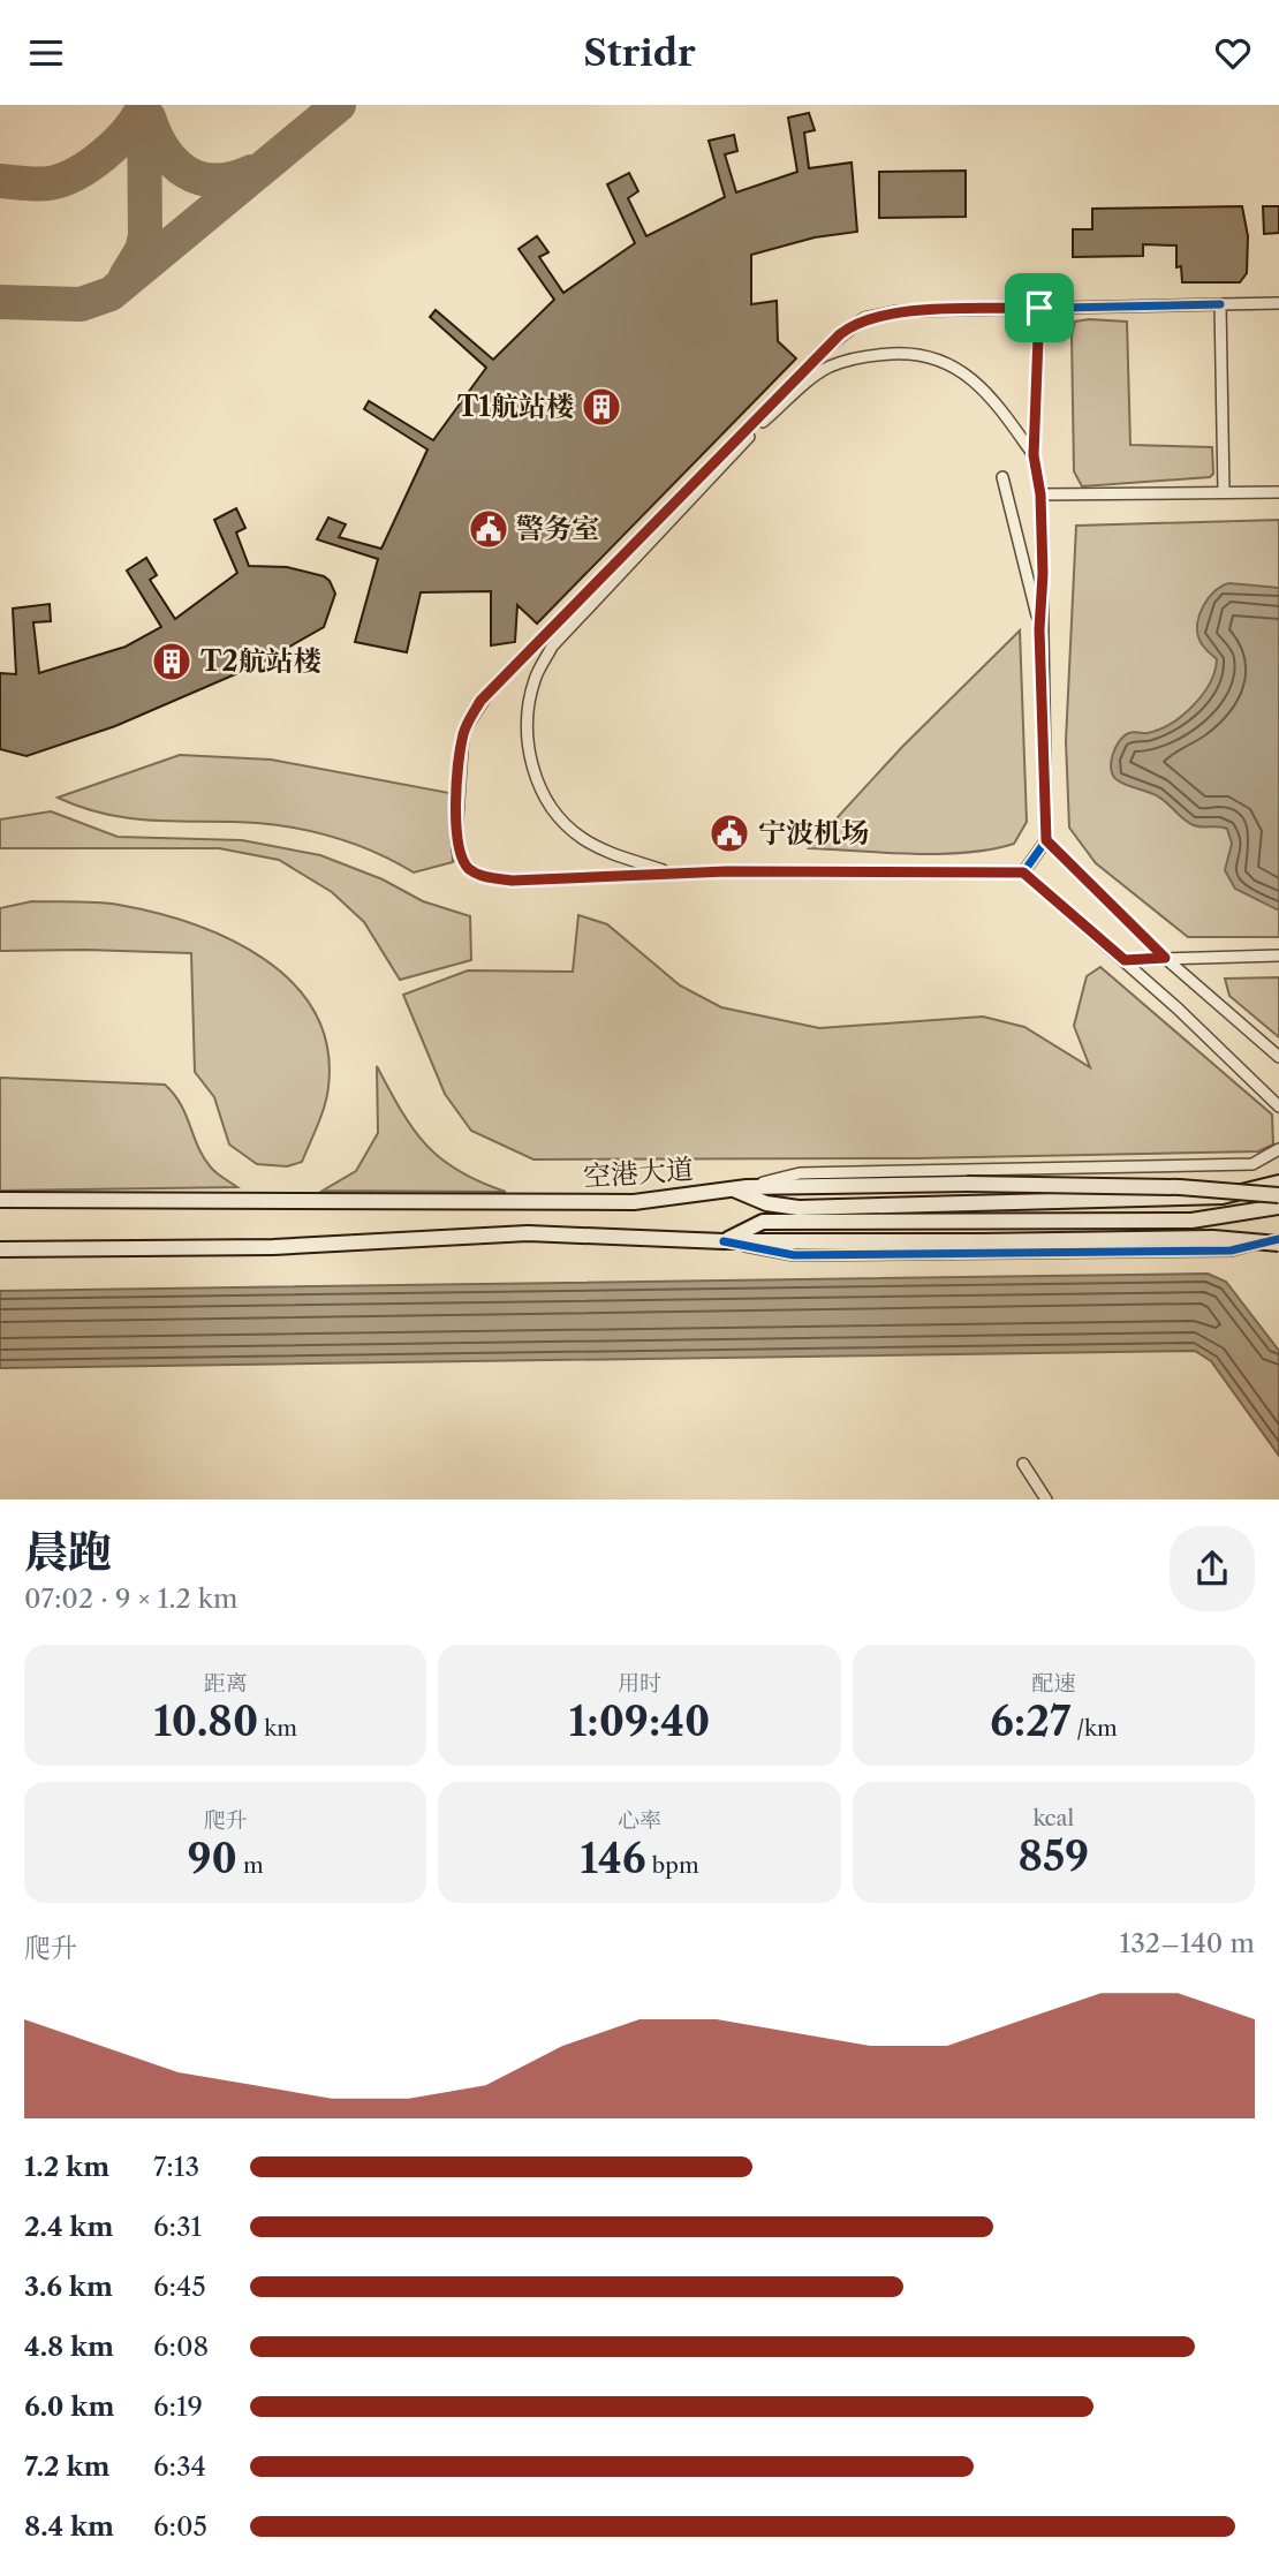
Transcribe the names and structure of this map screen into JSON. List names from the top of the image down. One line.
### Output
{"streets":{"main road":["空港大道"]},"places":{"building":["T1航站楼","T2航站楼"],"public building":["警务室","宁波机场"]},"page":{"header":"Stridr","heading":["晨跑","07:02 · 9 × 1.2 km"],"stats":[["距离","10.80 km"],["用时","1:09:40"],["配速","6:27 /km"],["爬升","90 m"],["心率","146 bpm"],["kcal","859"]],"chart":["爬升","132–140 m"],"list":[{"name":"1.2 km","note":"7:13"},{"name":"2.4 km","note":"6:31"},{"name":"3.6 km","note":"6:45"},{"name":"4.8 km","note":"6:08"},{"name":"6.0 km","note":"6:19"},{"name":"7.2 km","note":"6:34"},{"name":"8.4 km","note":"6:05"}]}}
